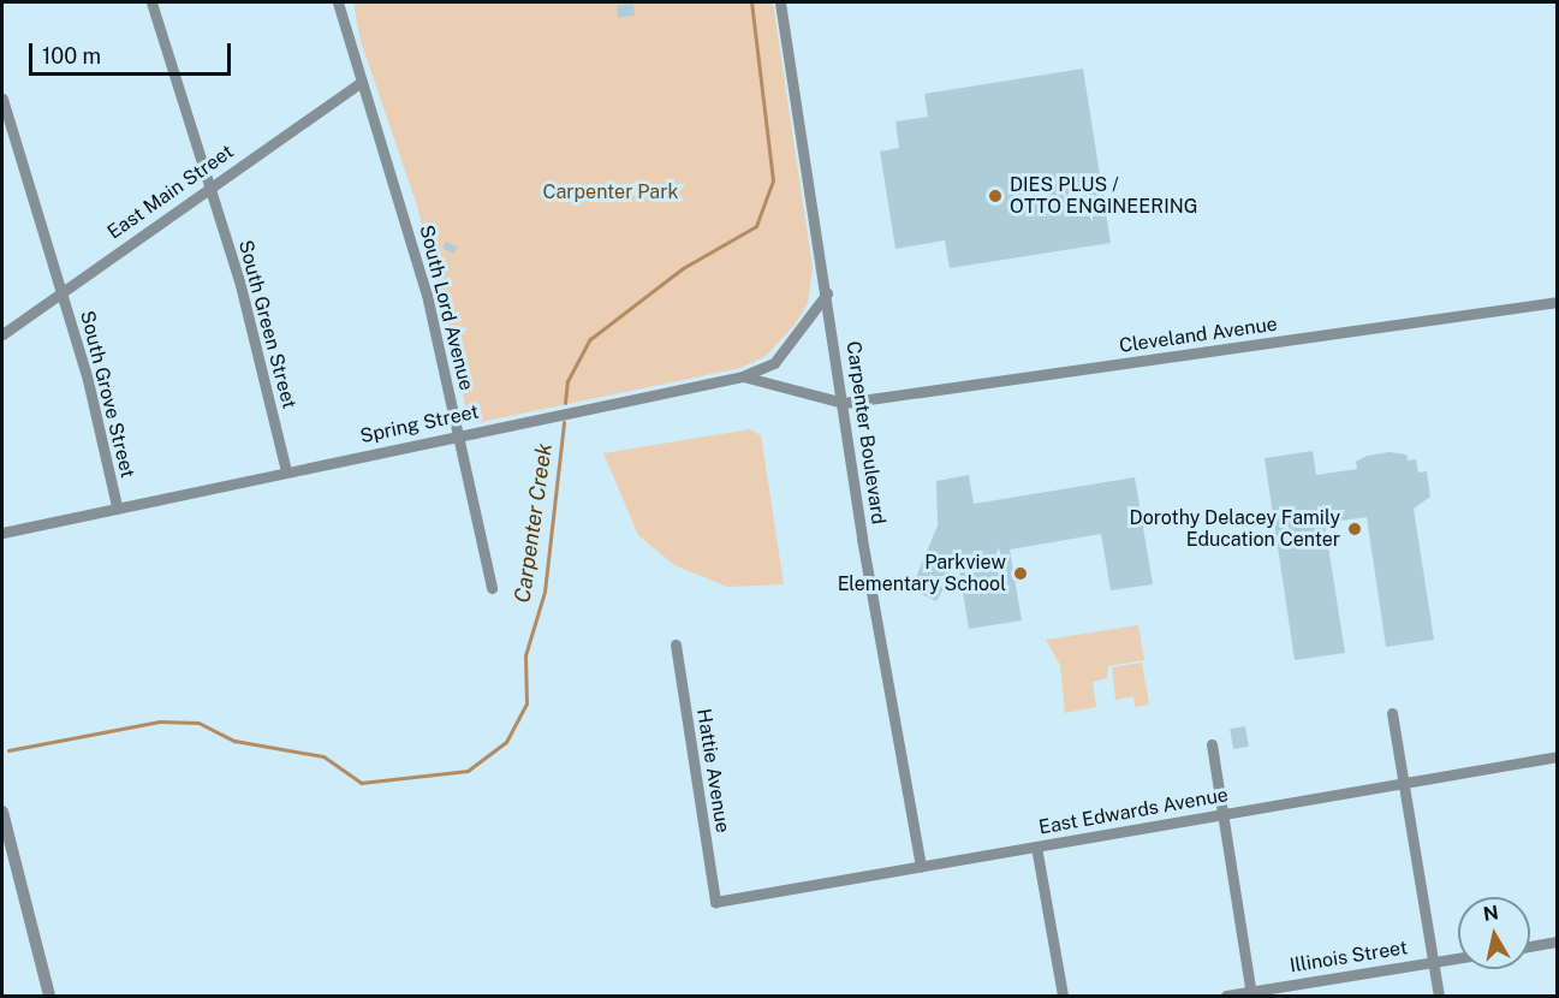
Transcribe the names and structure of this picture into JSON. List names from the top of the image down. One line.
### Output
{"streets":{"street":["East Main Street","South Lord Avenue","South Green Street","Cleveland Avenue","South Grove Street","Spring Street","Carpenter Boulevard","Hattie Avenue","East Edwards Avenue","Illinois Street"]},"crossings":[["East Main Street","South Lord Avenue"],["East Main Street","South Green Street"],["East Main Street","South Grove Street"],["South Lord Avenue","Spring Street"],["South Green Street","Spring Street"],["Cleveland Avenue","Spring Street"],["Cleveland Avenue","Carpenter Boulevard"],["South Grove Street","Spring Street"],["Spring Street","Carpenter Boulevard"],["Carpenter Boulevard","East Edwards Avenue"],["Hattie Avenue","East Edwards Avenue"]],"water":["Carpenter Creek"],"parks":["Carpenter Park"],"places":["DIES PLUS / OTTO ENGINEERING","Dorothy Delacey Family Education Center","Parkview Elementary School"],"scale_bar":"100 m","north":"top"}
